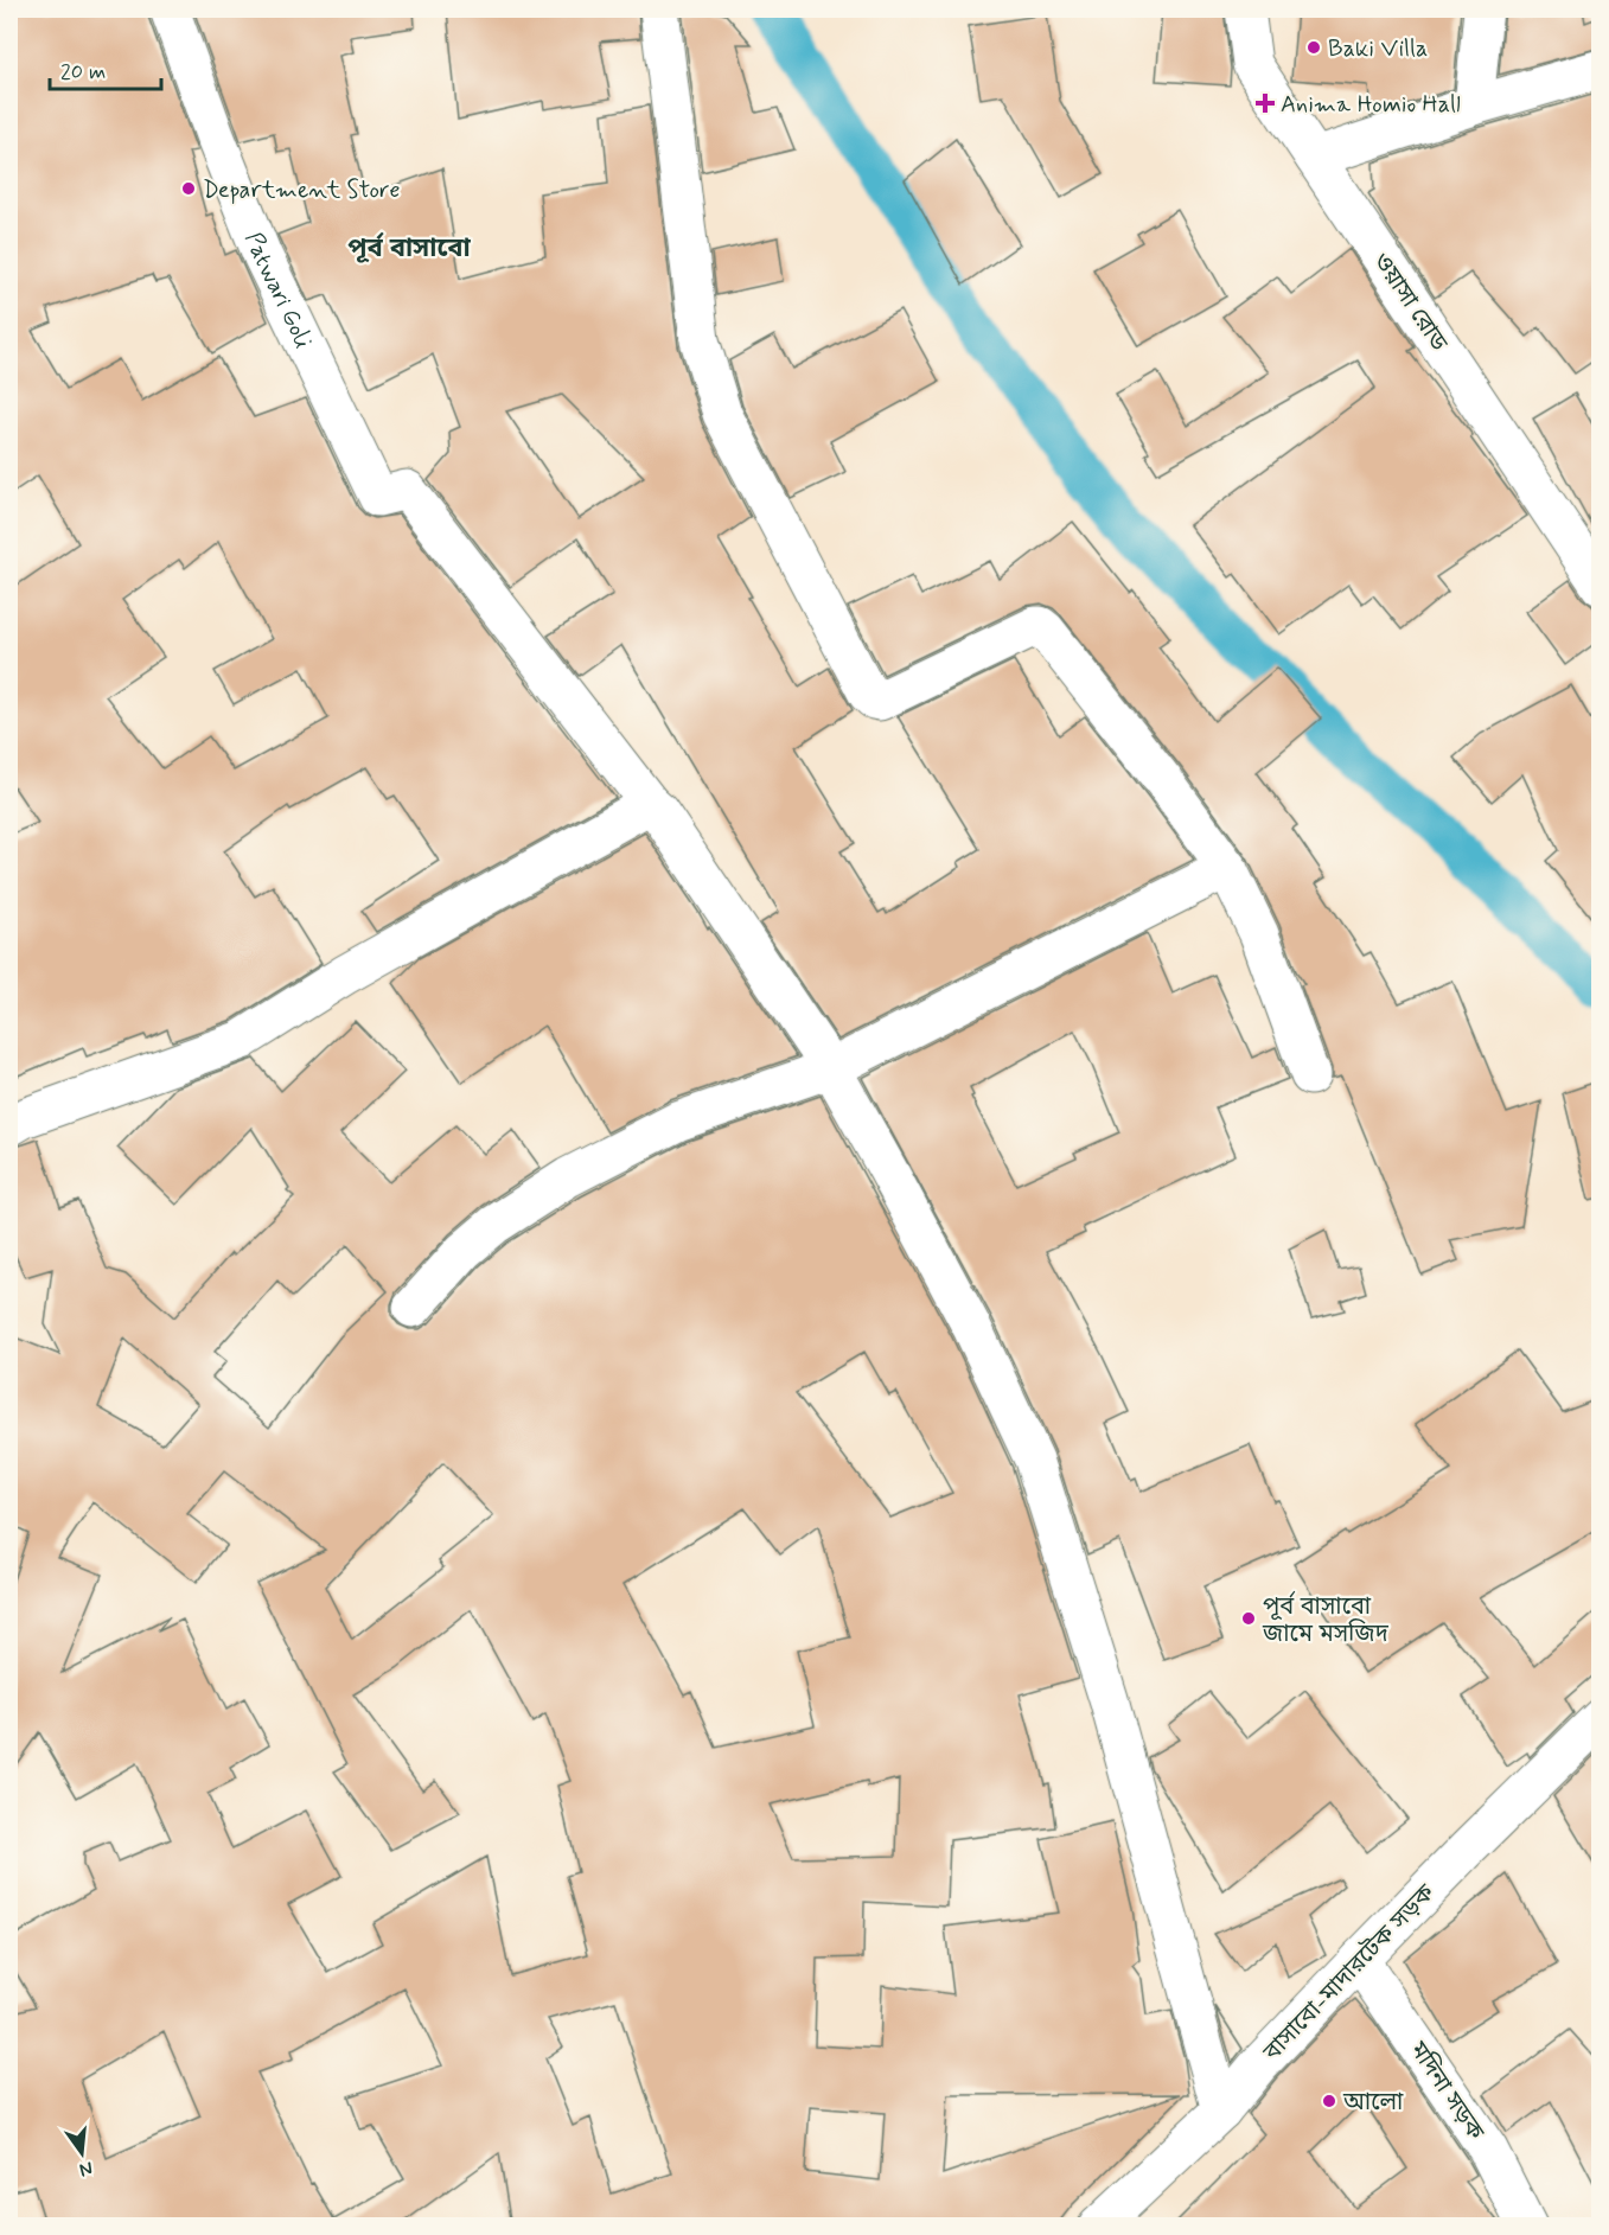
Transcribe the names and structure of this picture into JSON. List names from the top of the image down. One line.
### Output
{"streets":{"street":["Patwari Goli","ওয়াসা রোড","বাসাবো-মাদারটেক সড়ক","মদিনা সড়ক"]},"crossings":[["বাসাবো-মাদারটেক সড়ক","মদিনা সড়ক"]],"districts":["পূর্ব বাসাবো"],"places":{"other":["Baki Villa","Department Store","পূর্ব বাসাবো জামে মসজিদ","আলো"],"health":["Anima Homio Hall"]},"scale_bar":"20 m","north":"bottom"}
